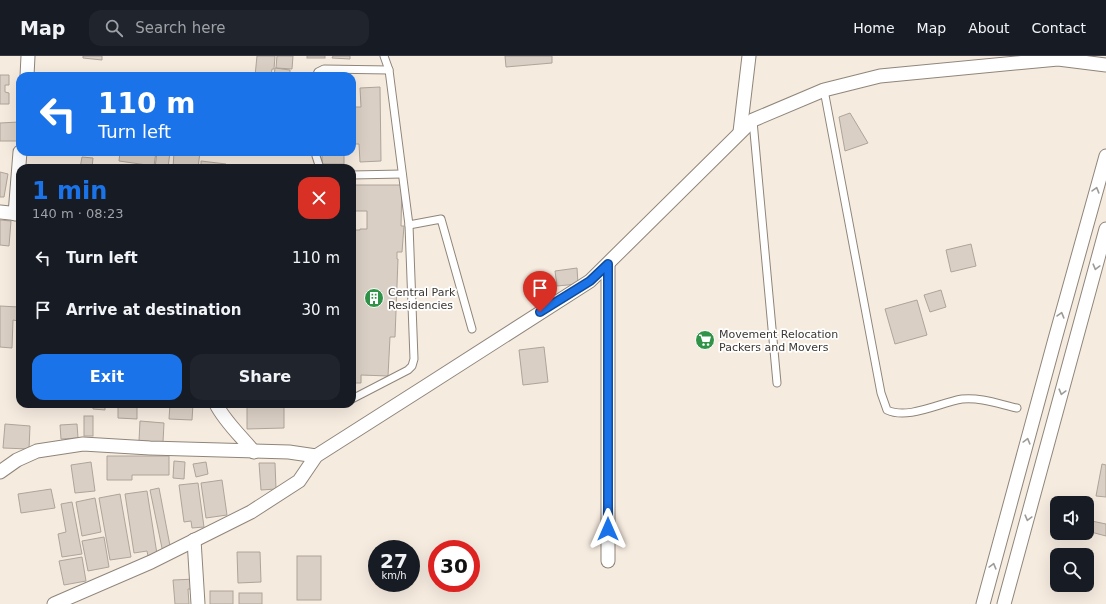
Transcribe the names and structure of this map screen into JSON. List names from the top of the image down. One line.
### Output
{"places":{"building":["Central Park Residencies"],"supermarket":["Movement Relocation Packers and Movers"]},"page":{"header":"Map","search":"Search here","nav":["Home","Map","About","Contact"],"turn":["110 m","Turn left"],"heading":["1 min","140 m · 08:23"],"list":[{"name":"Turn left","value":"110 m"},{"name":"Arrive at destination","value":"30 m"}],"buttons":["Exit","Share"],"speed":"27 km/h","limit":"30"}}
